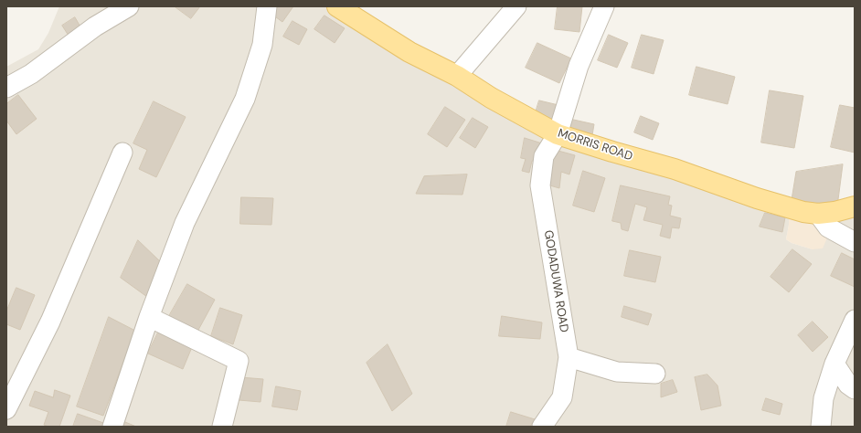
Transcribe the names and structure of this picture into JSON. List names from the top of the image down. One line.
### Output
{"streets":{"main road":["MORRIS ROAD"],"street":["GODADUWA ROAD"]},"crossings":[["MORRIS ROAD","GODADUWA ROAD"]]}
